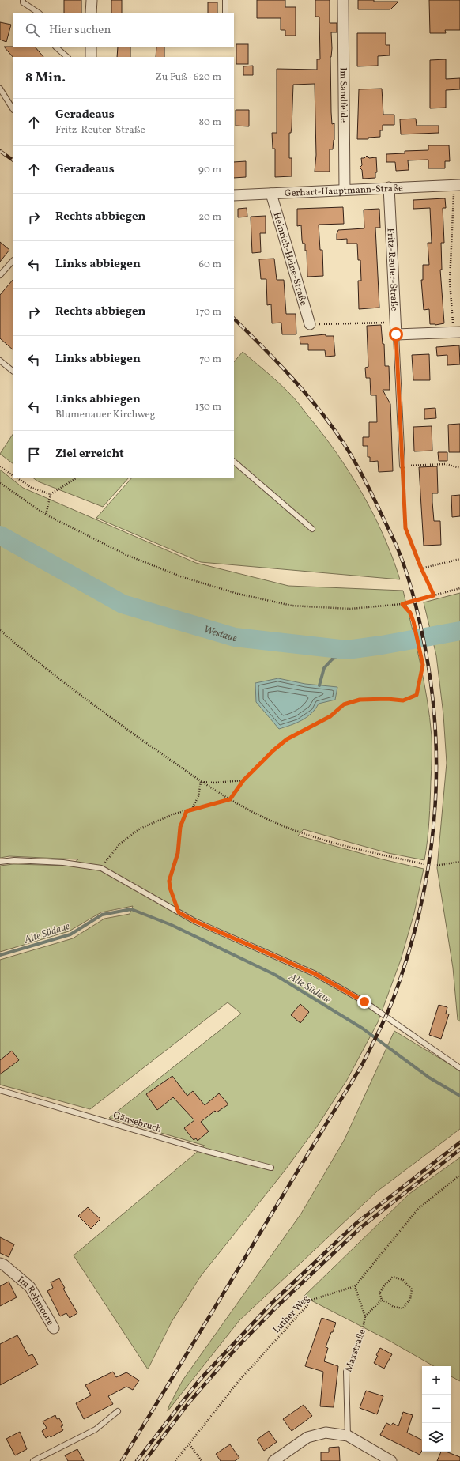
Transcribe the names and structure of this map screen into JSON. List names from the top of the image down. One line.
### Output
{"streets":{"street":["Im Sandfelde","Gerhart-Hauptmann-Straße","Heinrich-Heine-Straße","Fritz-Reuter-Straße","Im Rehmoore"],"lane":["Gänsebruch","Maxstraße"],"path":["Luther Weg"]},"crossings":[["Im Sandfelde","Gerhart-Hauptmann-Straße"],["Gerhart-Hauptmann-Straße","Heinrich-Heine-Straße"],["Gerhart-Hauptmann-Straße","Fritz-Reuter-Straße"],["Luther Weg","Maxstraße"]],"water":["Westaue","Alte Südaue"],"page":{"search":"Hier suchen","heading":["8 Min.","Zu Fuß · 620 m"],"list":[["Geradeaus","Fritz-Reuter-Straße","80 m"],["Geradeaus","90 m"],["Rechts abbiegen","20 m"],["Links abbiegen","60 m"],["Rechts abbiegen","170 m"],["Links abbiegen","70 m"],["Links abbiegen","Blumenauer Kirchweg","130 m"],"Ziel erreicht"],"map_buttons":["+","−"]}}
